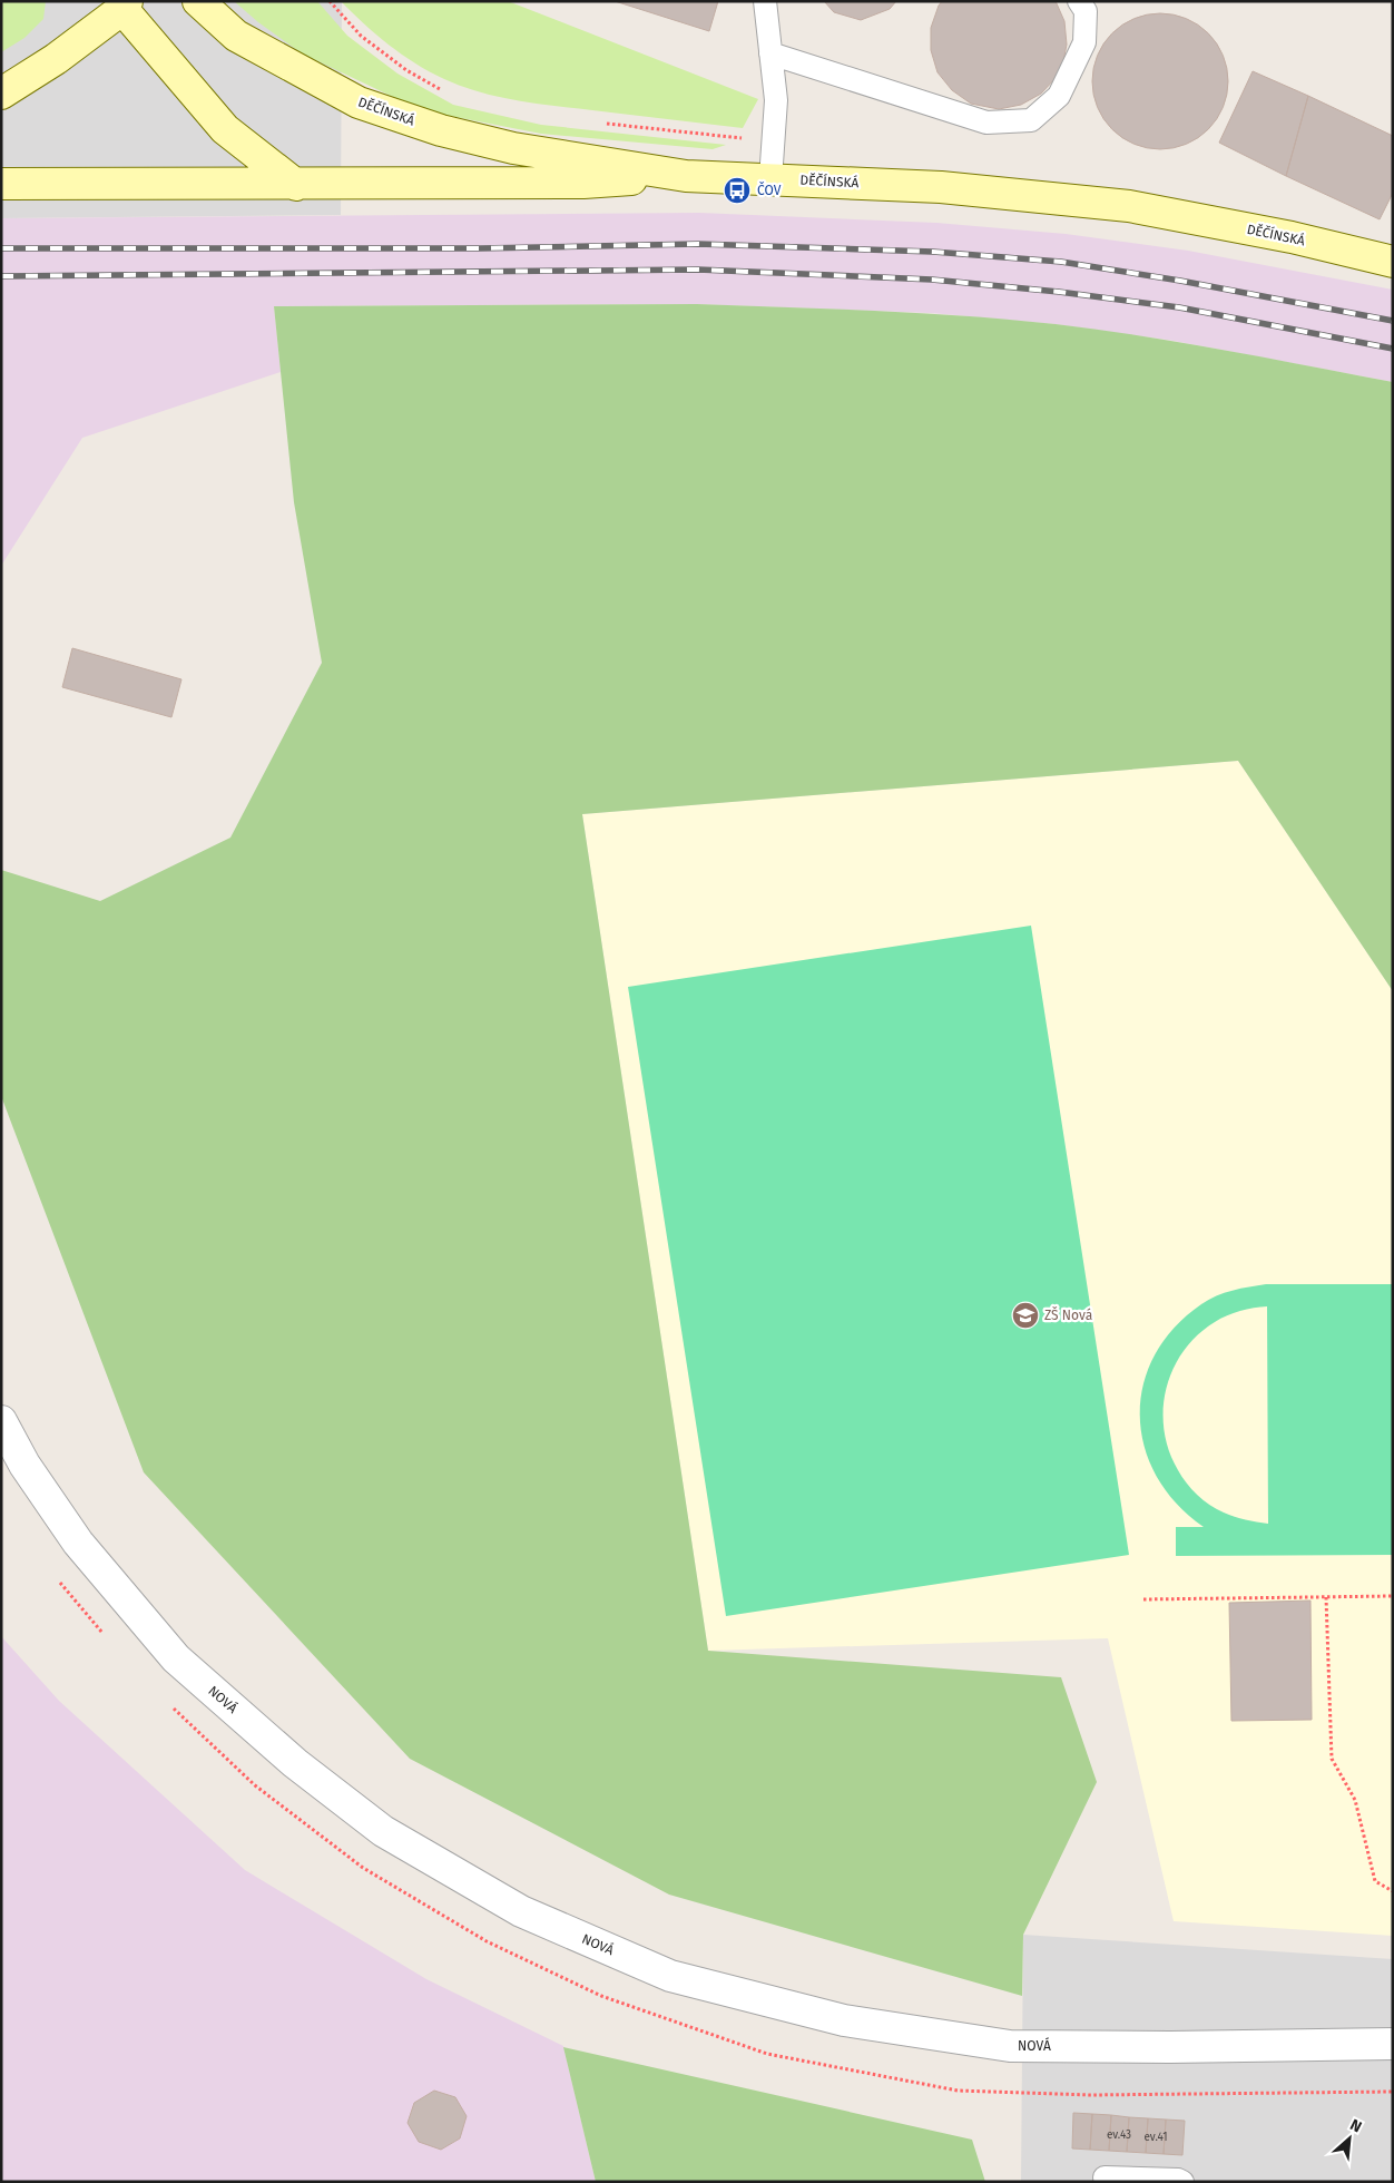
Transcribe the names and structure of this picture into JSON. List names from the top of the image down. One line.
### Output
{"streets":{"main road":["DĚČÍNSKÁ"],"street":["NOVÁ"]},"places":{"bus stop":["ČOV"],"school or university":["ZŠ Nová"]},"house_numbers":["ev.43","ev.41"],"north":"top right"}
